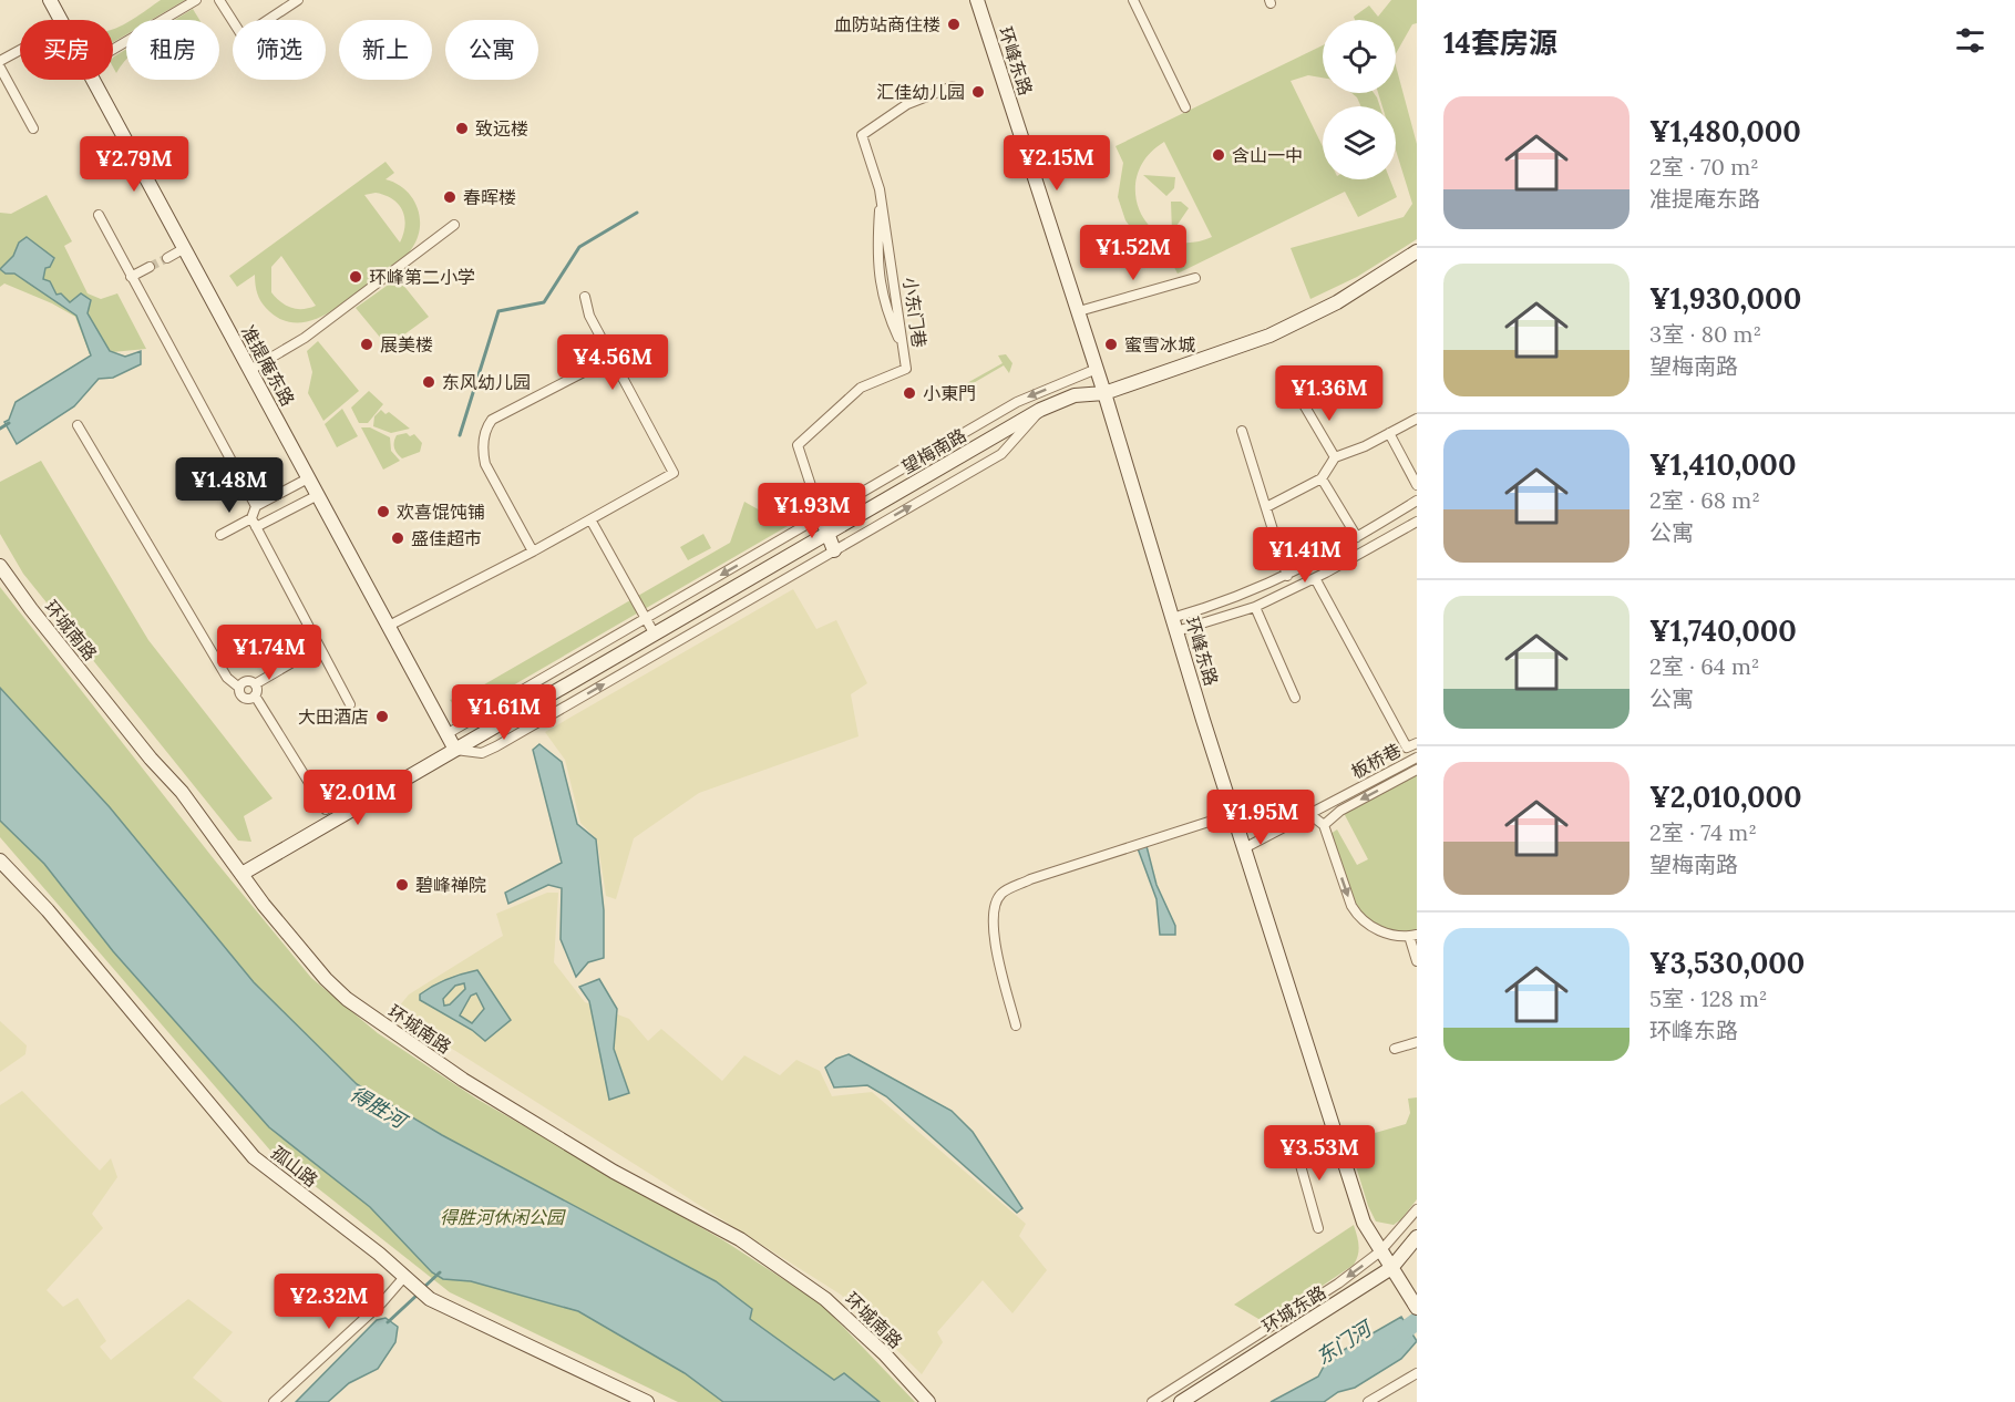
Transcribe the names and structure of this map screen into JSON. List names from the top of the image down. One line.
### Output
{"streets":{"main road":["环峰东路","准提庵东路","望梅南路","环城南路","孤山路","环城东路"],"street":["小东门巷","板桥巷"]},"crossings":[["环峰东路","望梅南路"],["环峰东路","板桥巷"],["环峰东路","环城东路"],["准提庵东路","望梅南路"],["望梅南路","环城南路"]],"water":["得胜河","东门河"],"parks":["得胜河休闲公园"],"places":["血防站商住楼","汇佳幼儿园","致远楼","含山一中","春晖楼","环峰第二小学","展美楼","蜜雪冰城","东风幼儿园","小東門","欢喜馄饨铺","盛佳超市","大田酒店","碧峰禅院"],"page":{"heading":"14套房源","chip":["买房","租房","筛选","新上","公寓"],"list":[{"name":"¥1,480,000","note":"2室 · 70 m² · 准提庵东路"},{"name":"¥1,930,000","note":"3室 · 80 m² · 望梅南路"},{"name":"¥1,410,000","note":"2室 · 68 m² · 公寓"},{"name":"¥1,740,000","note":"2室 · 64 m² · 公寓"},{"name":"¥2,010,000","note":"2室 · 74 m² · 望梅南路"},{"name":"¥3,530,000","note":"5室 · 128 m² · 环峰东路"}],"price":["¥2.15M","¥2.79M","¥1.52M","¥4.56M","¥1.36M","¥1.48M","¥1.93M","¥1.41M","¥1.74M","¥1.61M","¥2.01M","¥1.95M","¥3.53M","¥2.32M"]}}
